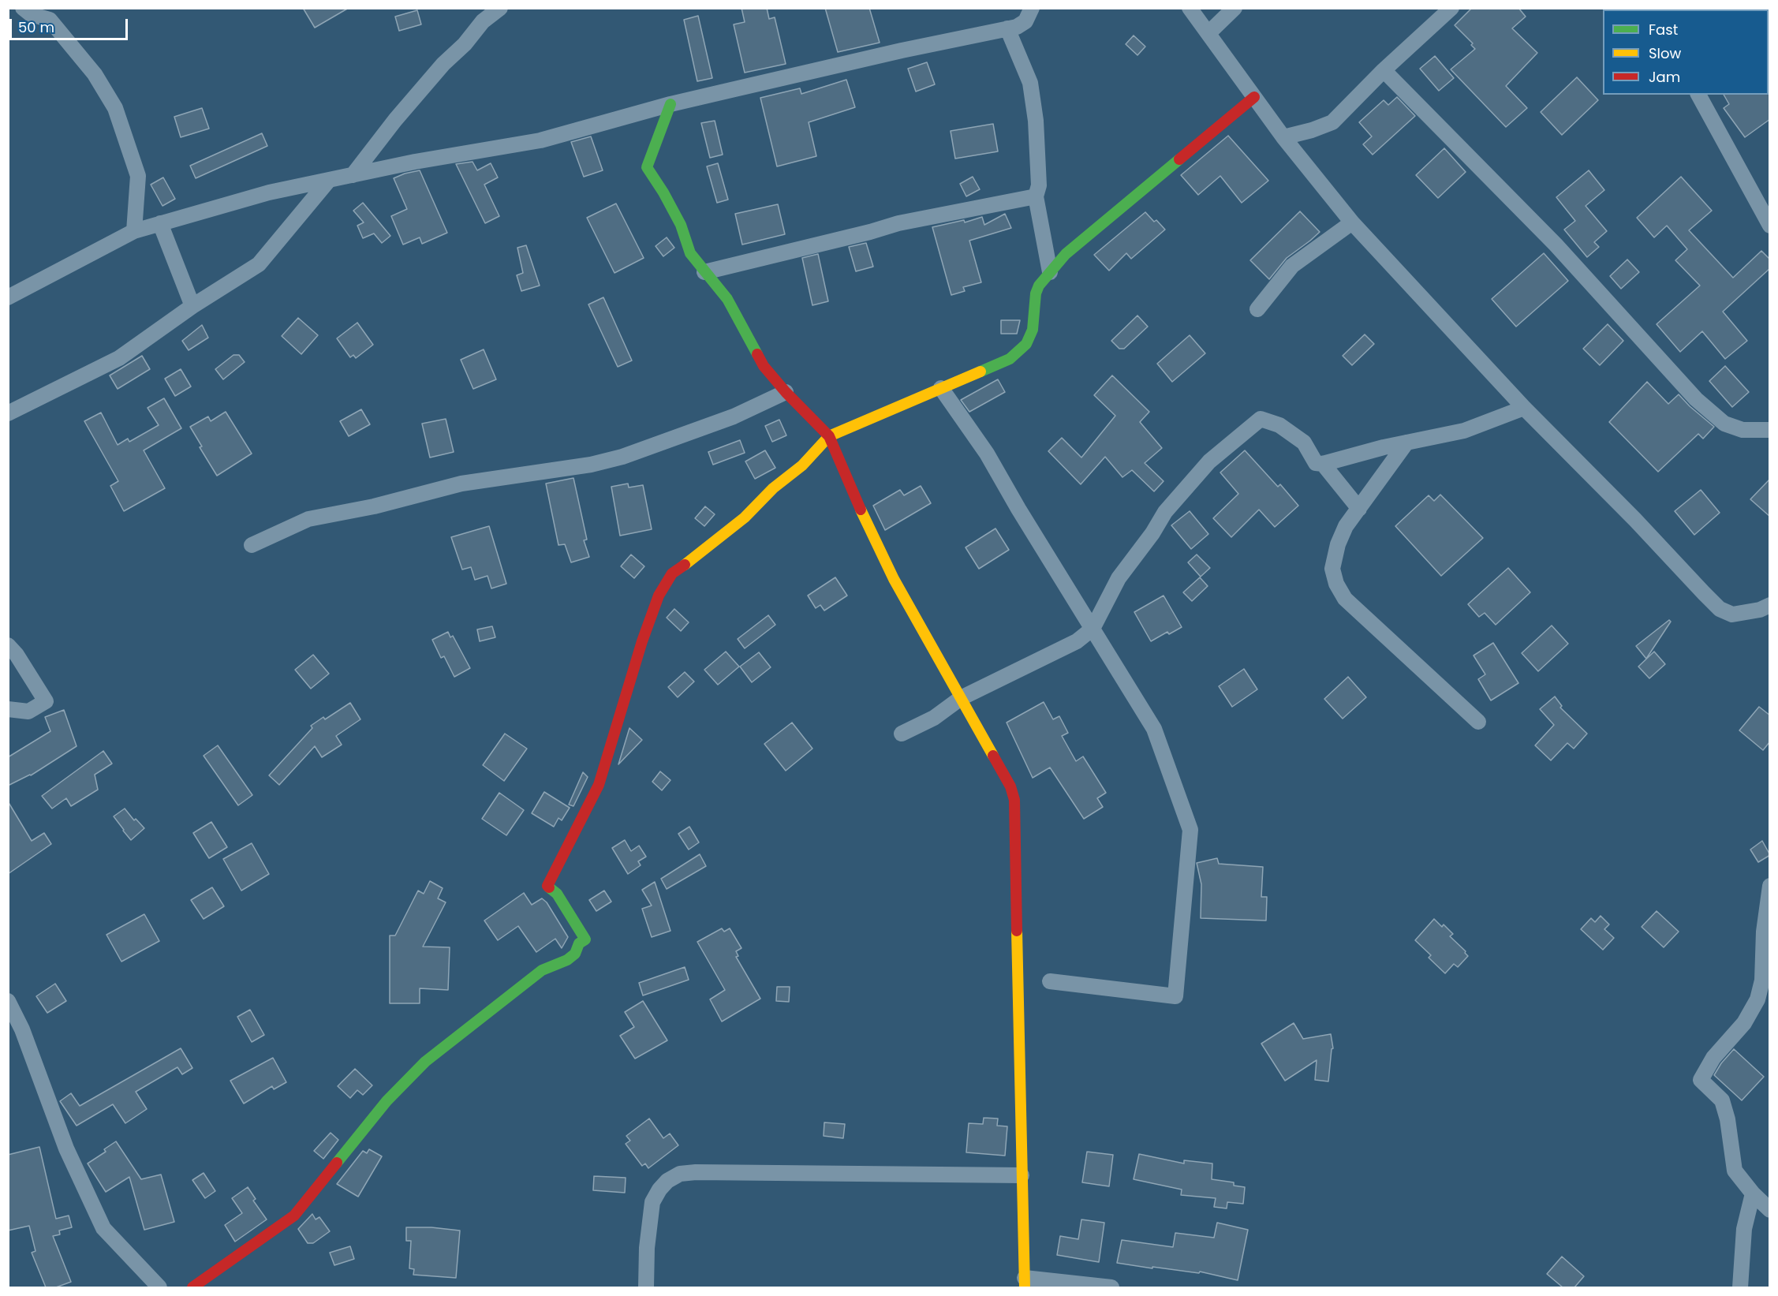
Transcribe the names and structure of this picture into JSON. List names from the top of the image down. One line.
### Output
{"legend":["Fast","Slow","Jam"],"scale_bar":"50 m"}
